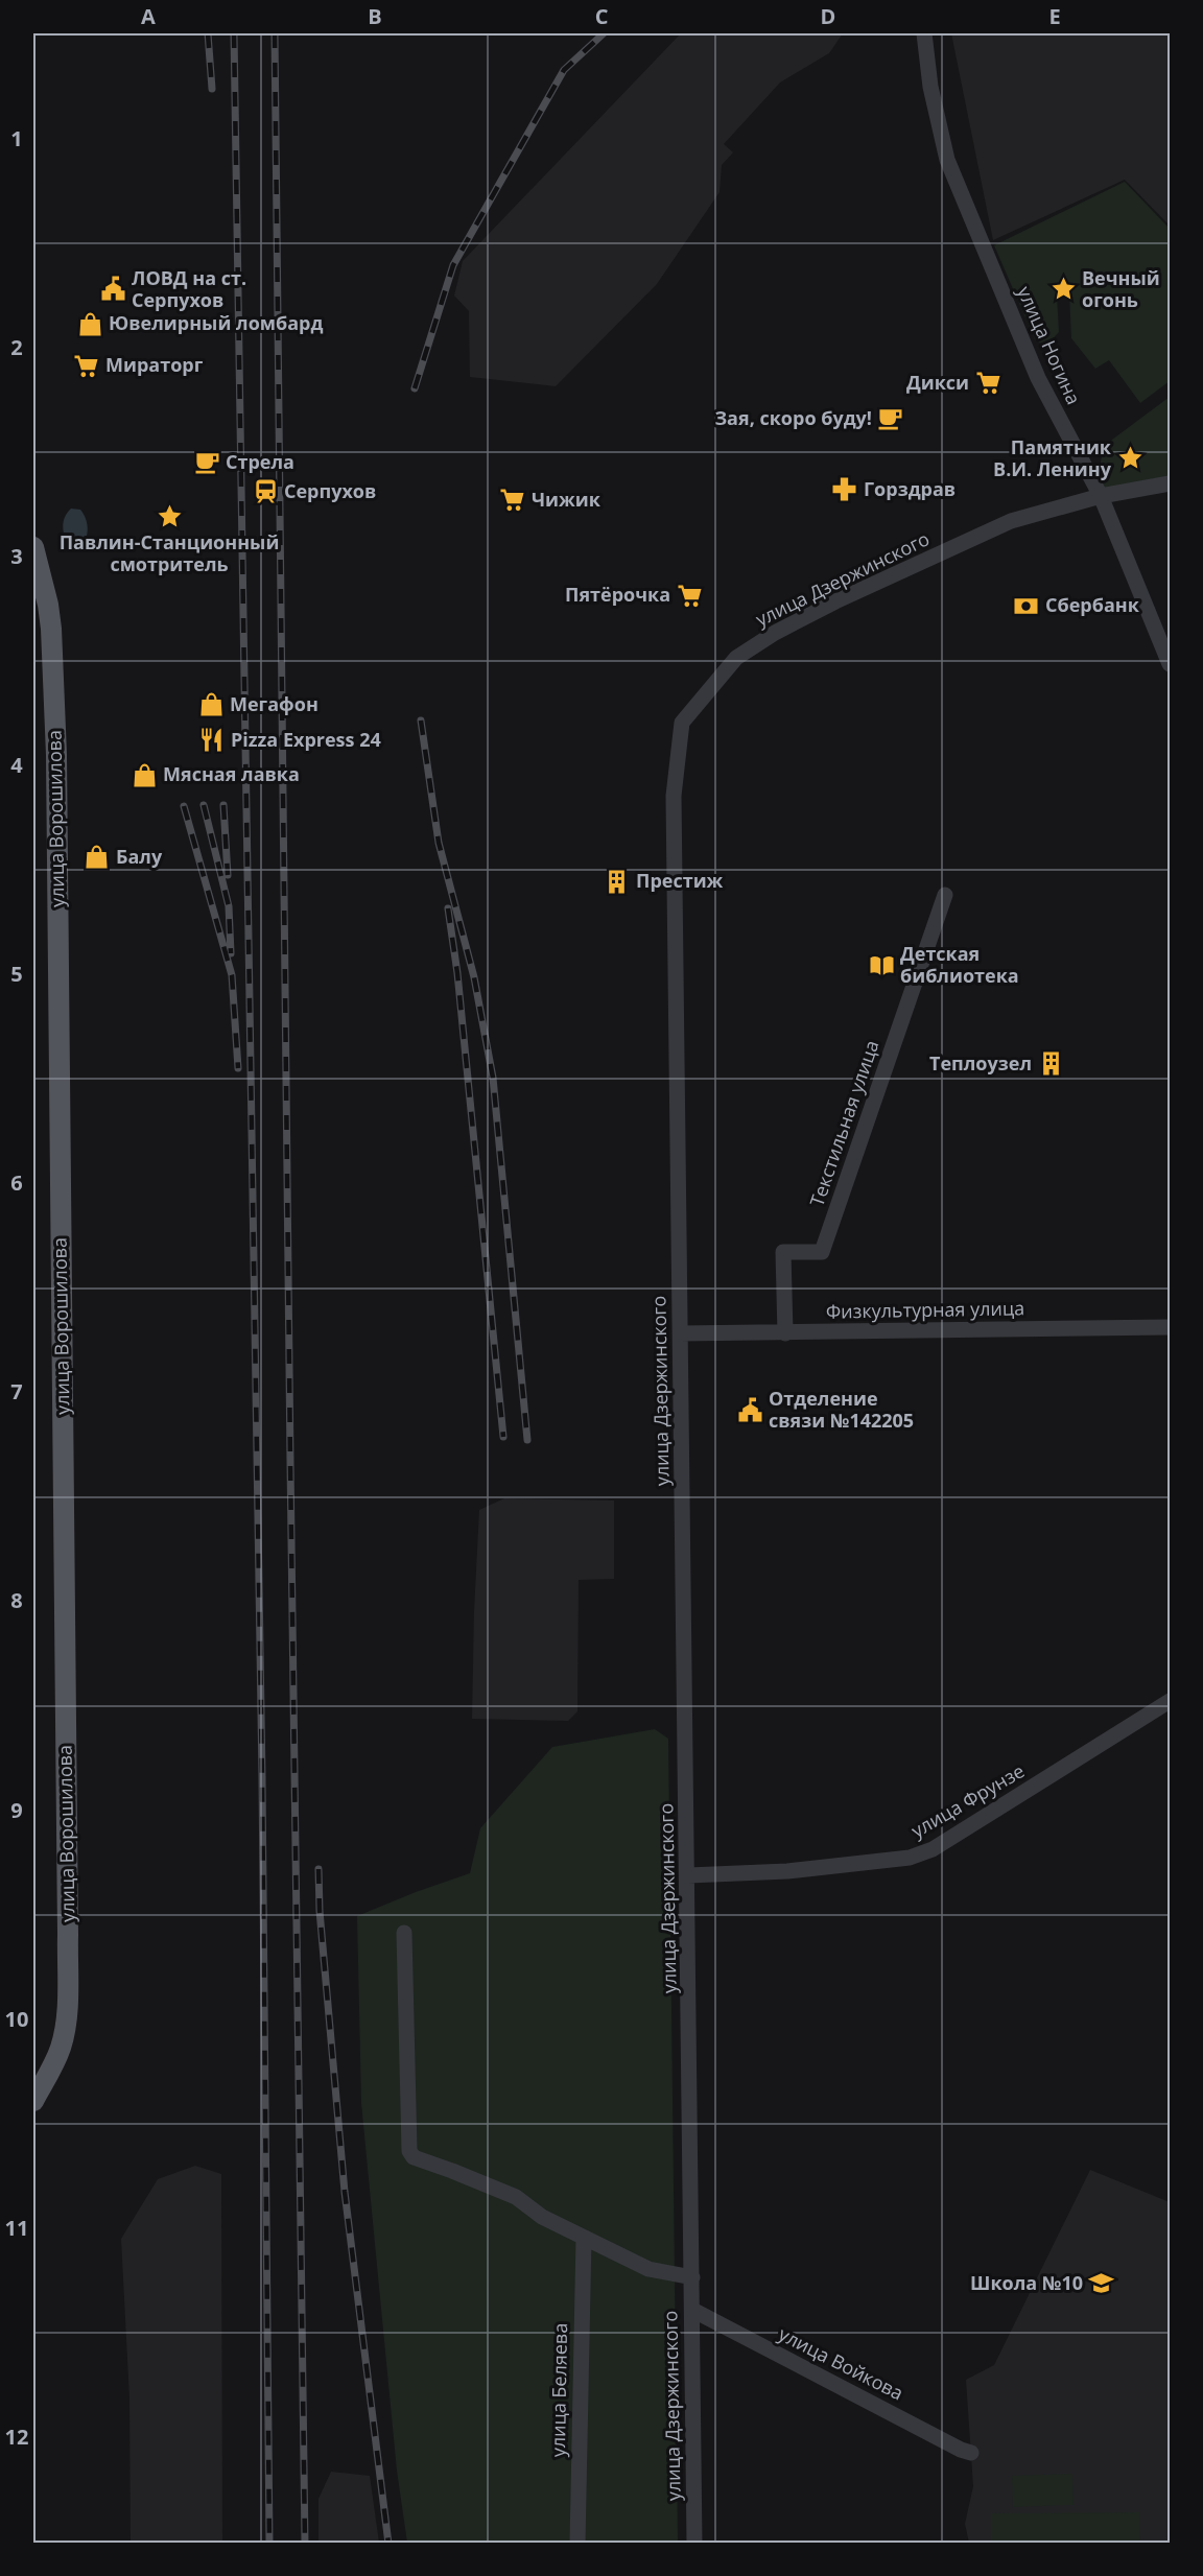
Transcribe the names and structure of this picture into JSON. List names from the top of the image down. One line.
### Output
{"streets":{"main road":["улица Ворошилова"],"street":["улица Ногина","улица Дзержинского","Текстильная улица","Физкультурная улица","улица Фрунзе","улица Войкова","улица Беляева"]},"crossings":[["улица Ногина","улица Дзержинского"],["улица Дзержинского","Физкультурная улица"],["улица Дзержинского","улица Фрунзе"],["улица Дзержинского","улица Войкова"],["Текстильная улица","Физкультурная улица"]],"places":{"public building":["ЛОВД на ст. Серпухов","Отделение связи №142205"],"place":["Вечный огонь","Памятник В.И. Ленину","Павлин-Станционный смотритель"],"shop":["Ювелирный ломбард","Мегафон","Мясная лавка","Балу"],"supermarket":["Мираторг","Дикси","Чижик","Пятёрочка"],"cafe":["Зая, скоро буду!","Стрела"],"pharmacy":["Горздрав"],"station":["Серпухов"],"bank":["Сбербанк"],"restaurant":["Pizza Express 24"],"building":["Престиж","Теплоузел"],"library":["Детская библиотека"],"school or university":["Школа №10"]},"grid":{"columns":["A","B","C","D","E"],"rows":["1","2","3","4","5","6","7","8","9","10","11","12"]}}
